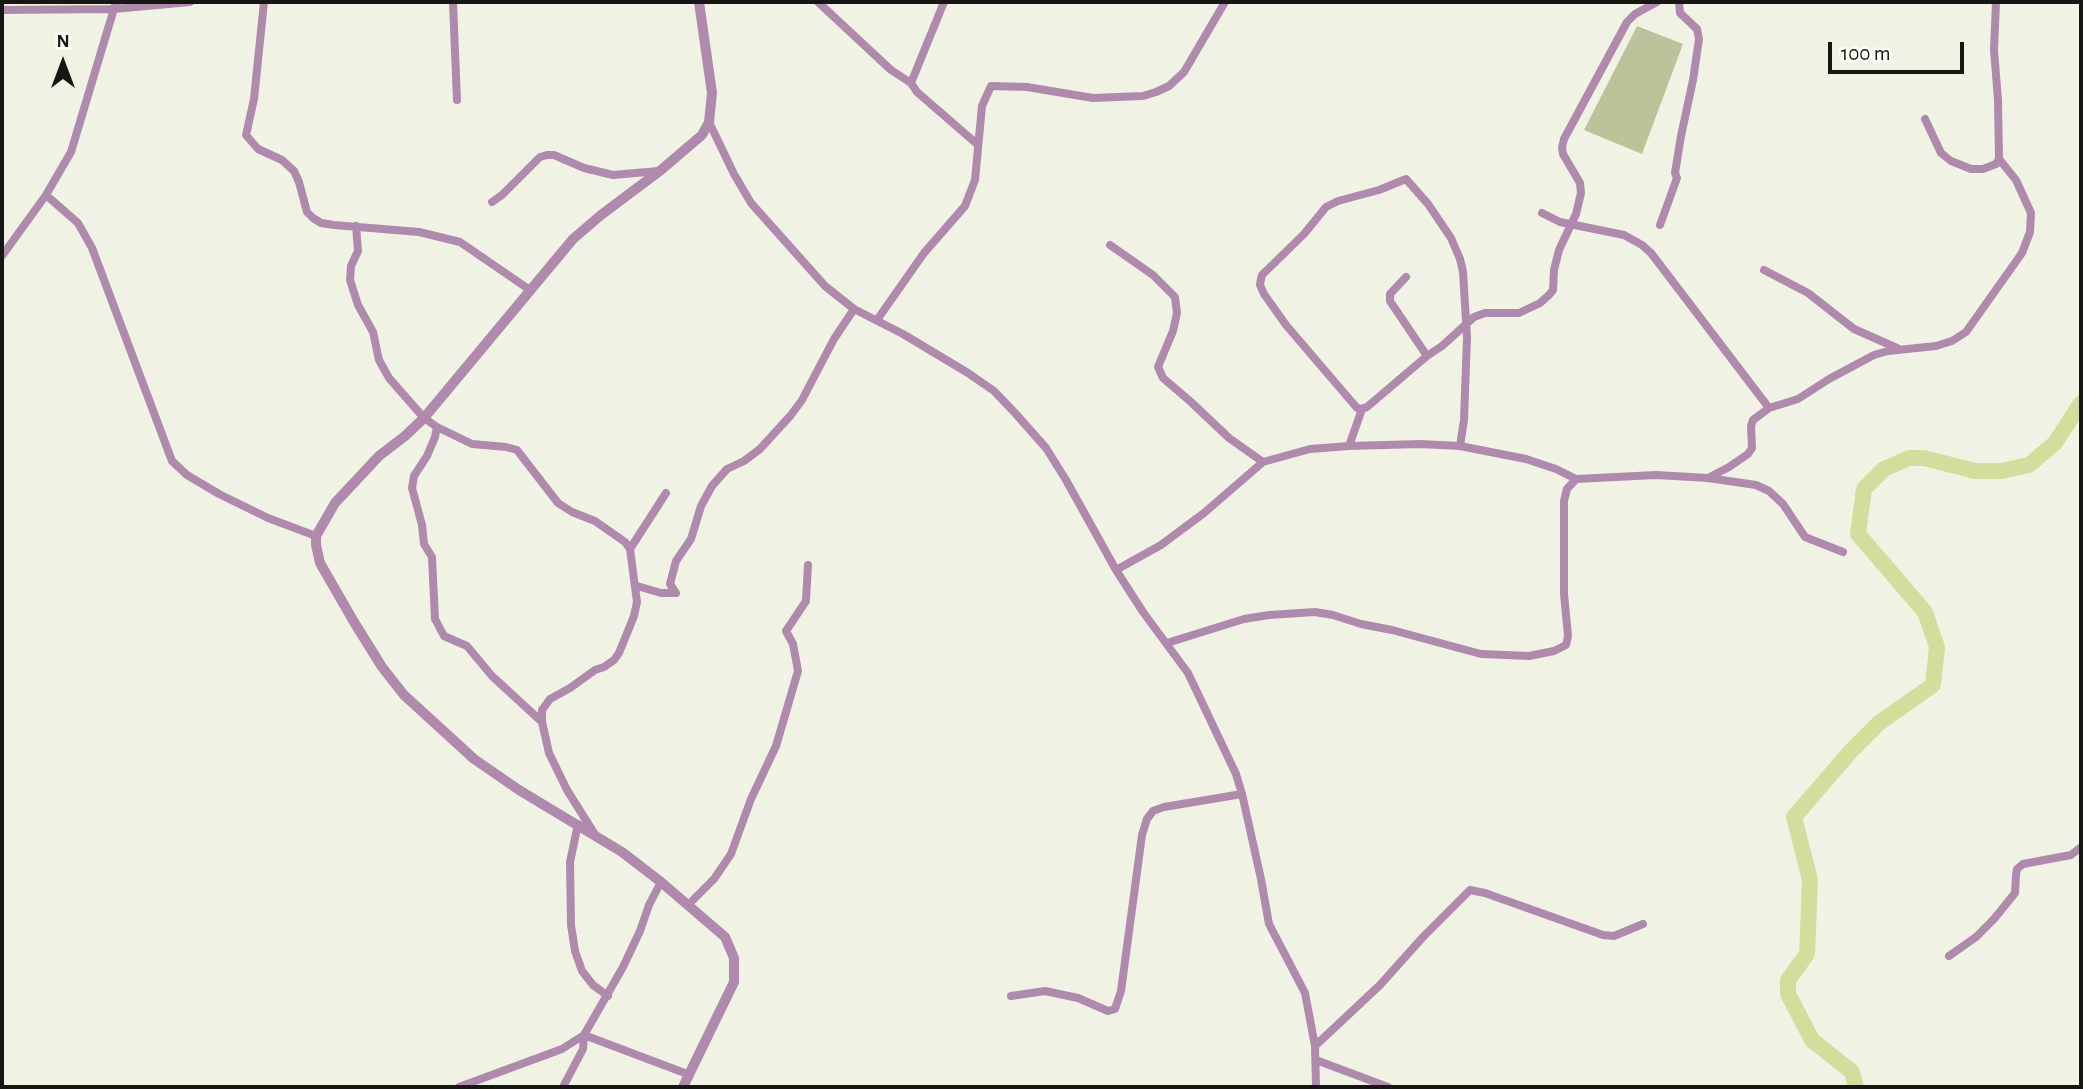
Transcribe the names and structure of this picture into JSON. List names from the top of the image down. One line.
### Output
{"scale_bar":"100 m","north":"top"}
